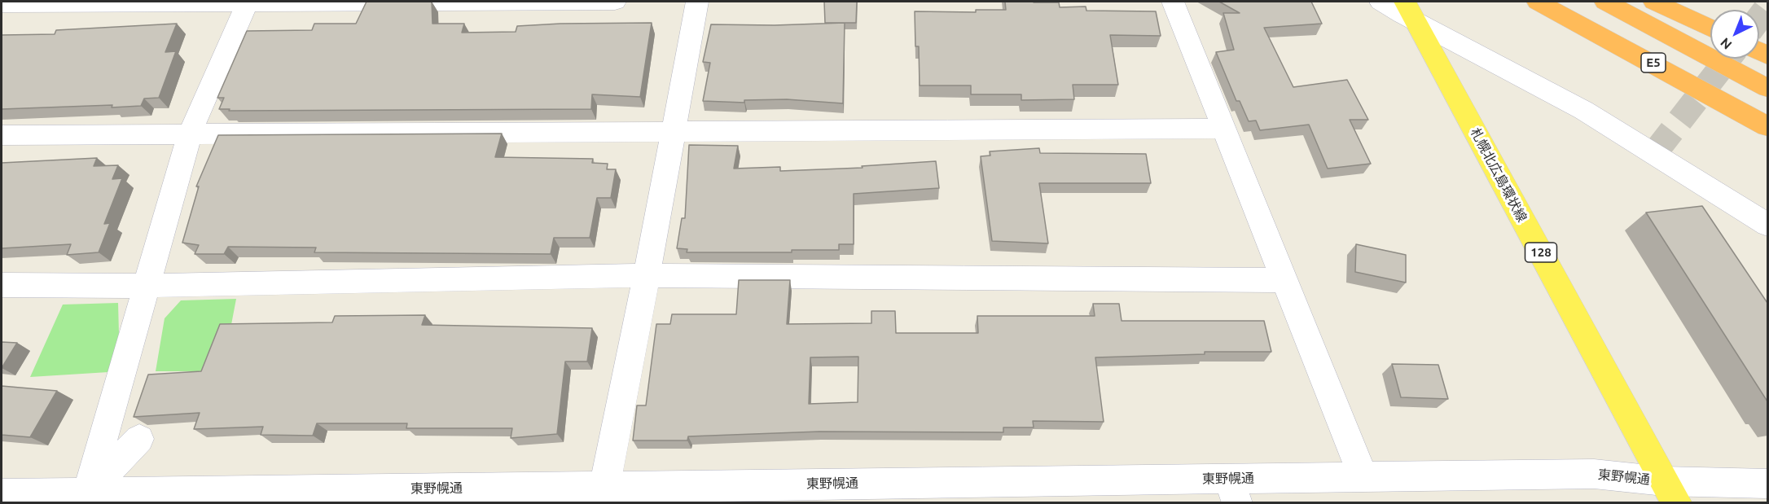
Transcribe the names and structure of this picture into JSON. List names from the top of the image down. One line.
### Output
{"streets":{"highway":["E5"],"main road":["札幌北広島環状線","128"],"street":["東野幌通"]},"crossings":[["札幌北広島環状線","東野幌通"]],"north":"bottom left"}
